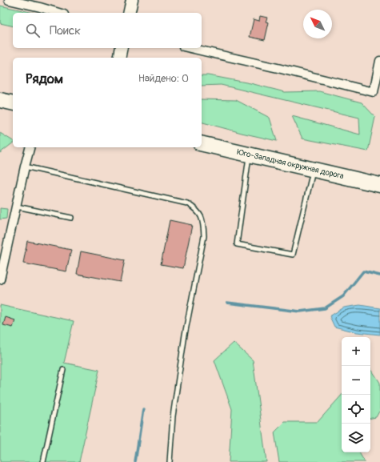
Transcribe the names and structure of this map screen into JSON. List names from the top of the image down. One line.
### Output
{"streets":{"highway":["Юго-Западная окружная дорога"]},"north":"top left","page":{"search":"Поиск","heading":["Рядом","Найдено: 0"],"map_buttons":["+","−"]}}
